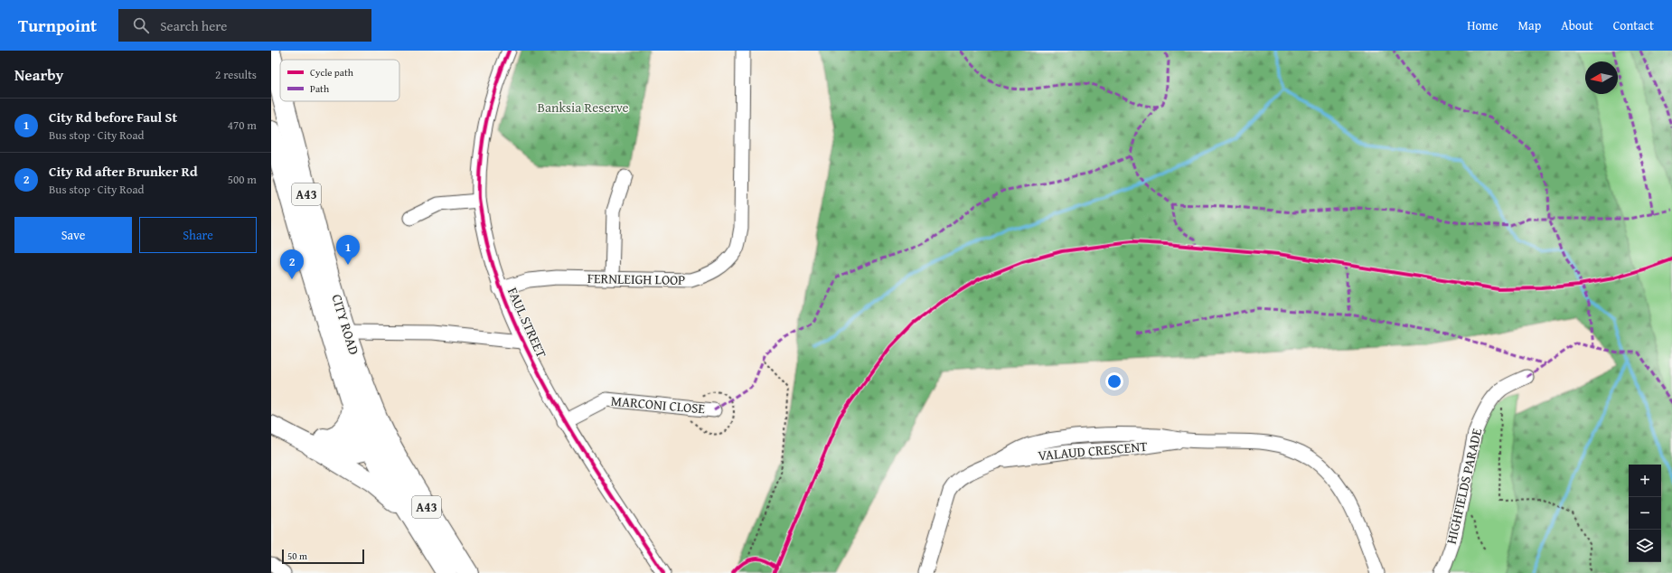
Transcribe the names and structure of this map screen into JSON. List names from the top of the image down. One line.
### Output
{"streets":{"highway":["A43","CITY ROAD"],"street":["FERNLEIGH LOOP","FAUL STREET","MARCONI CLOSE","VALAUD CRESCENT","HIGHFIELDS PARADE"]},"crossings":[["FERNLEIGH LOOP","FAUL STREET"],["FAUL STREET","CITY ROAD"],["FAUL STREET","MARCONI CLOSE"]],"parks":["Banksia Reserve"],"legend":["Cycle path","Path"],"scale_bar":"50 m","north":"left","page":{"header":"Turnpoint","search":"Search here","nav":["Home","Map","About","Contact"],"heading":["Nearby","2 results"],"list":[{"mark":"1","name":"City Rd before Faul St","note":"Bus stop · City Road","value":"470 m"},{"mark":"2","name":"City Rd after Brunker Rd","note":"Bus stop · City Road","value":"500 m"}],"buttons":["Save","Share"],"pins":["1","2"],"map_buttons":["+","−"],"scale":"50 m"}}
